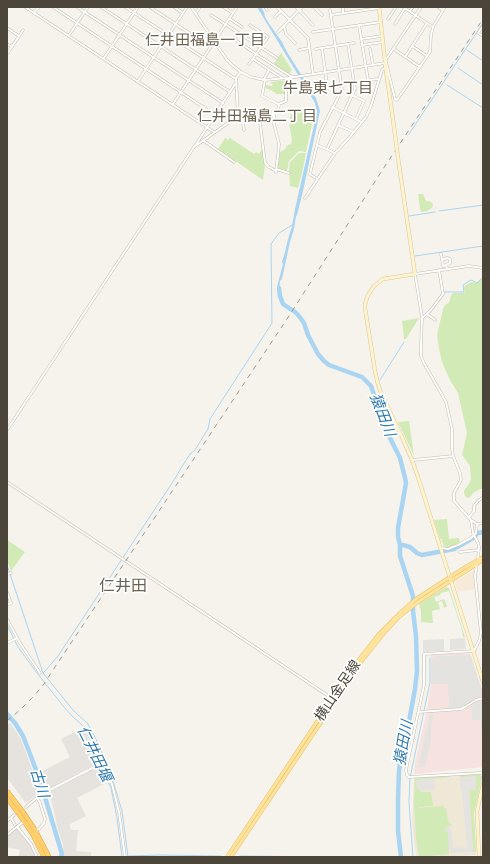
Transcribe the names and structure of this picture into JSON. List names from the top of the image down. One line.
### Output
{"streets":{"main road":["横山金足線"]},"districts":["仁井田福島一丁目","牛島東七丁目","仁井田福島二丁目","仁井田"],"water":["猿田川","仁井田堰","古川"]}
